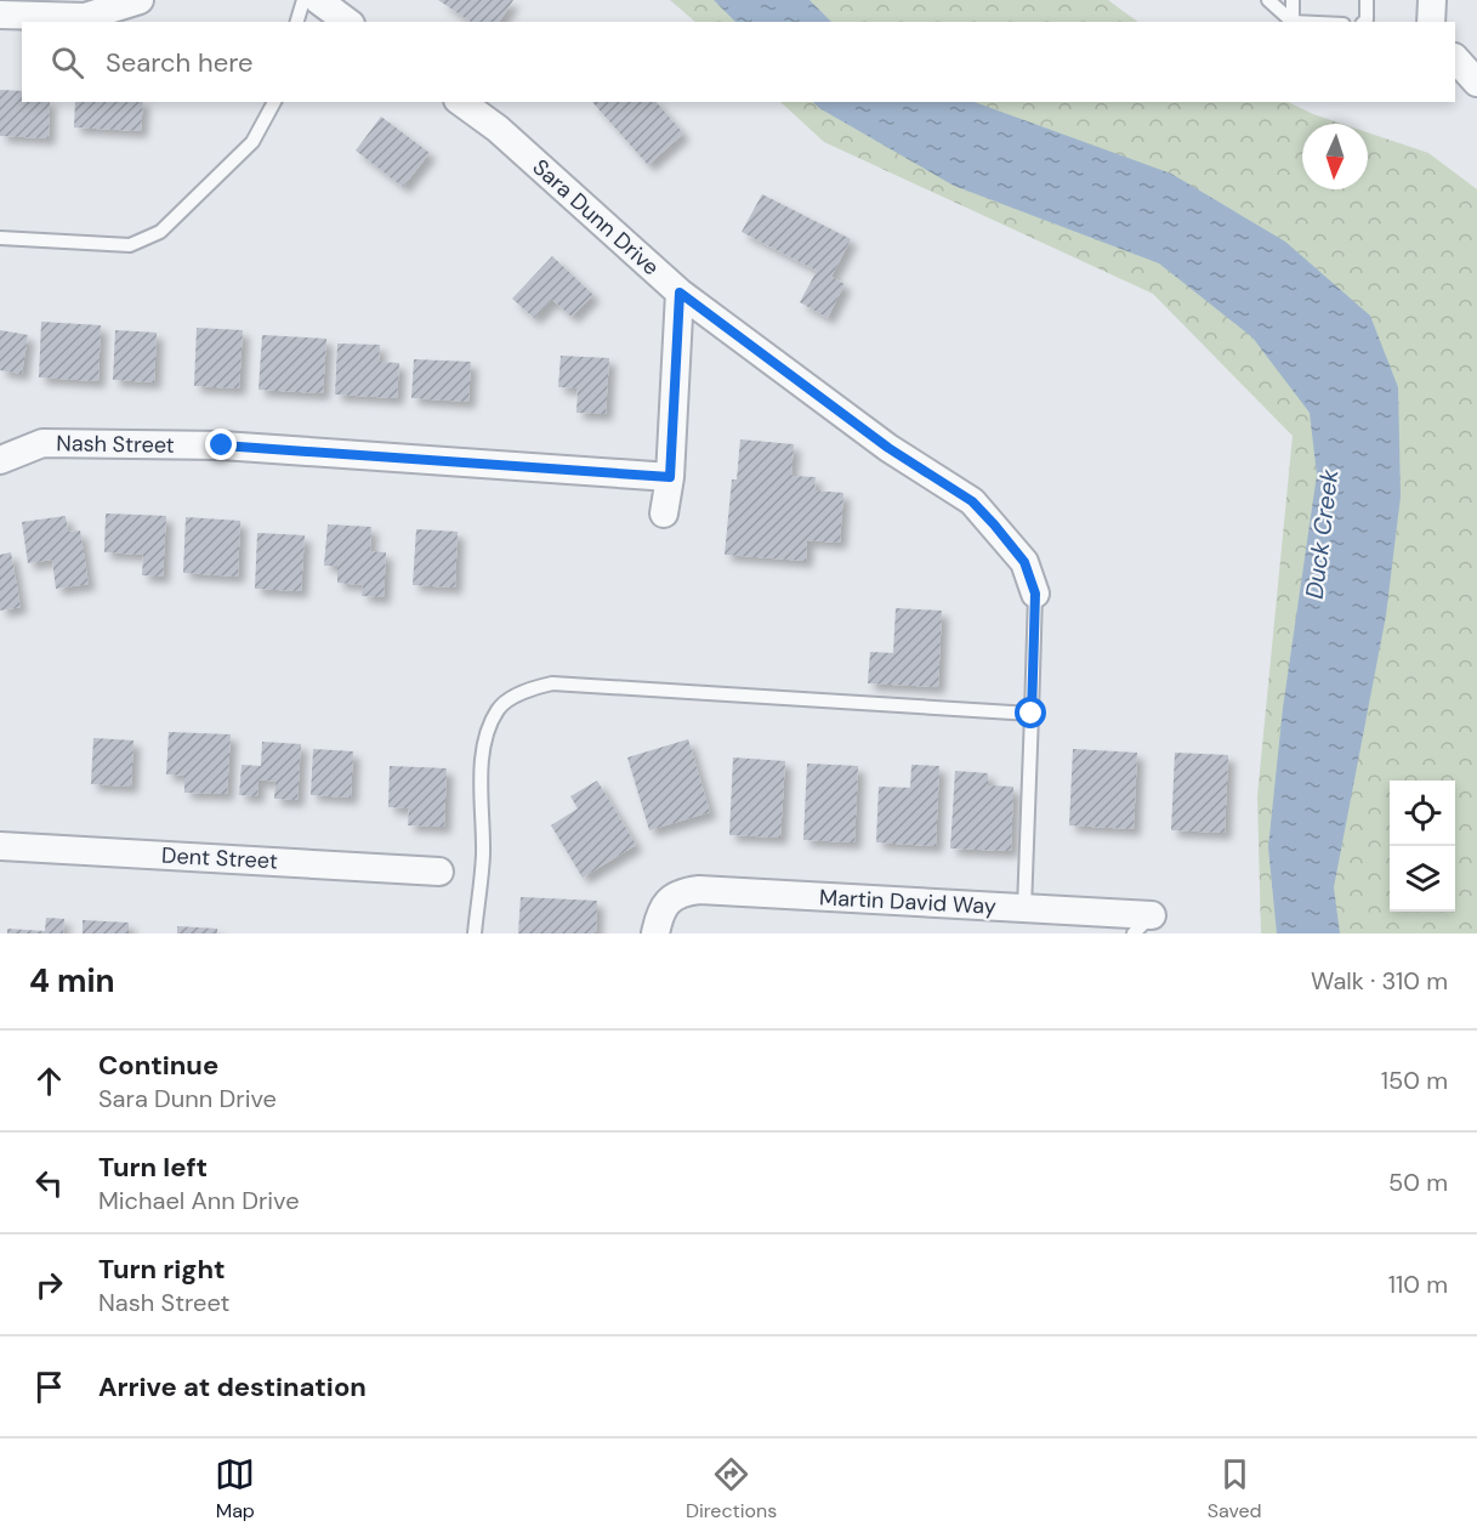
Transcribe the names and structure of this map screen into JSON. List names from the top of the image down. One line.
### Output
{"streets":{"street":["Sara Dunn Drive","Nash Street","Dent Street","Martin David Way"]},"crossings":[["Sara Dunn Drive","Martin David Way"]],"water":["Duck Creek"],"north":"bottom","page":{"search":"Search here","heading":["4 min","Walk · 310 m"],"list":[["Continue","Sara Dunn Drive","150 m"],["Turn left","Michael Ann Drive","50 m"],["Turn right","Nash Street","110 m"],"Arrive at destination"],"nav":["Map","Directions","Saved"]}}
